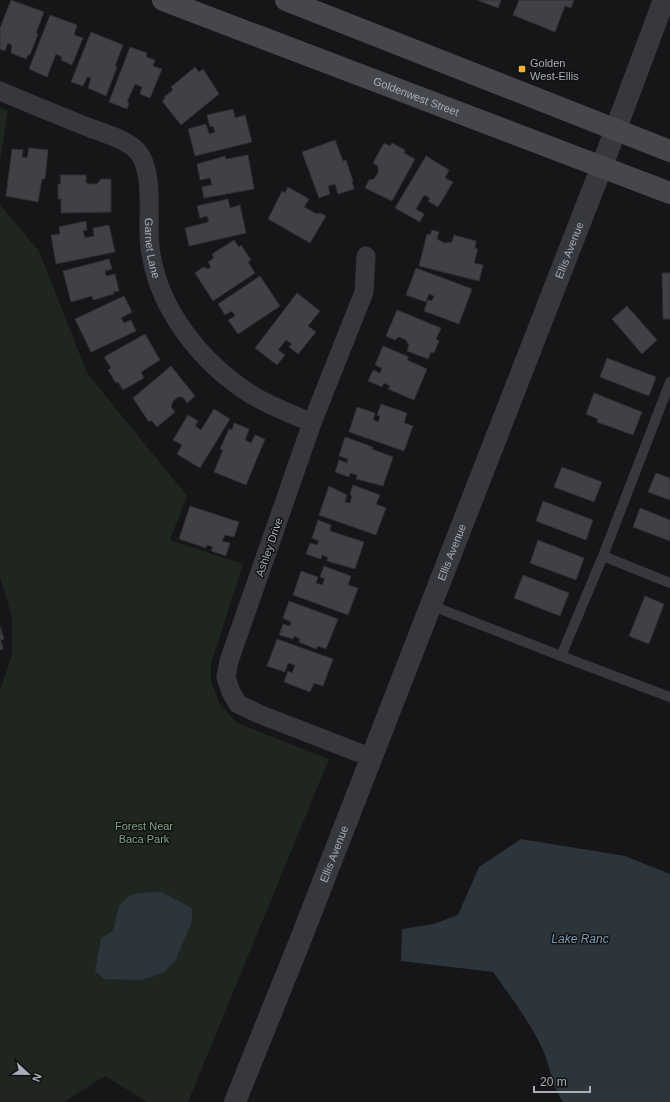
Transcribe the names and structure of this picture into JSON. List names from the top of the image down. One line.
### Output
{"streets":{"main road":["Goldenwest Street"],"street":["Garnet Lane","Ellis Avenue","Ashley Drive"]},"crossings":[["Goldenwest Street","Ellis Avenue"],["Garnet Lane","Ashley Drive"],["Ellis Avenue","Ashley Drive"]],"water":["Lake Ranc"],"parks":["Forest Near Baca Park"],"places":{"transit":["Golden West-Ellis"]},"scale_bar":"20 m","north":"right"}
